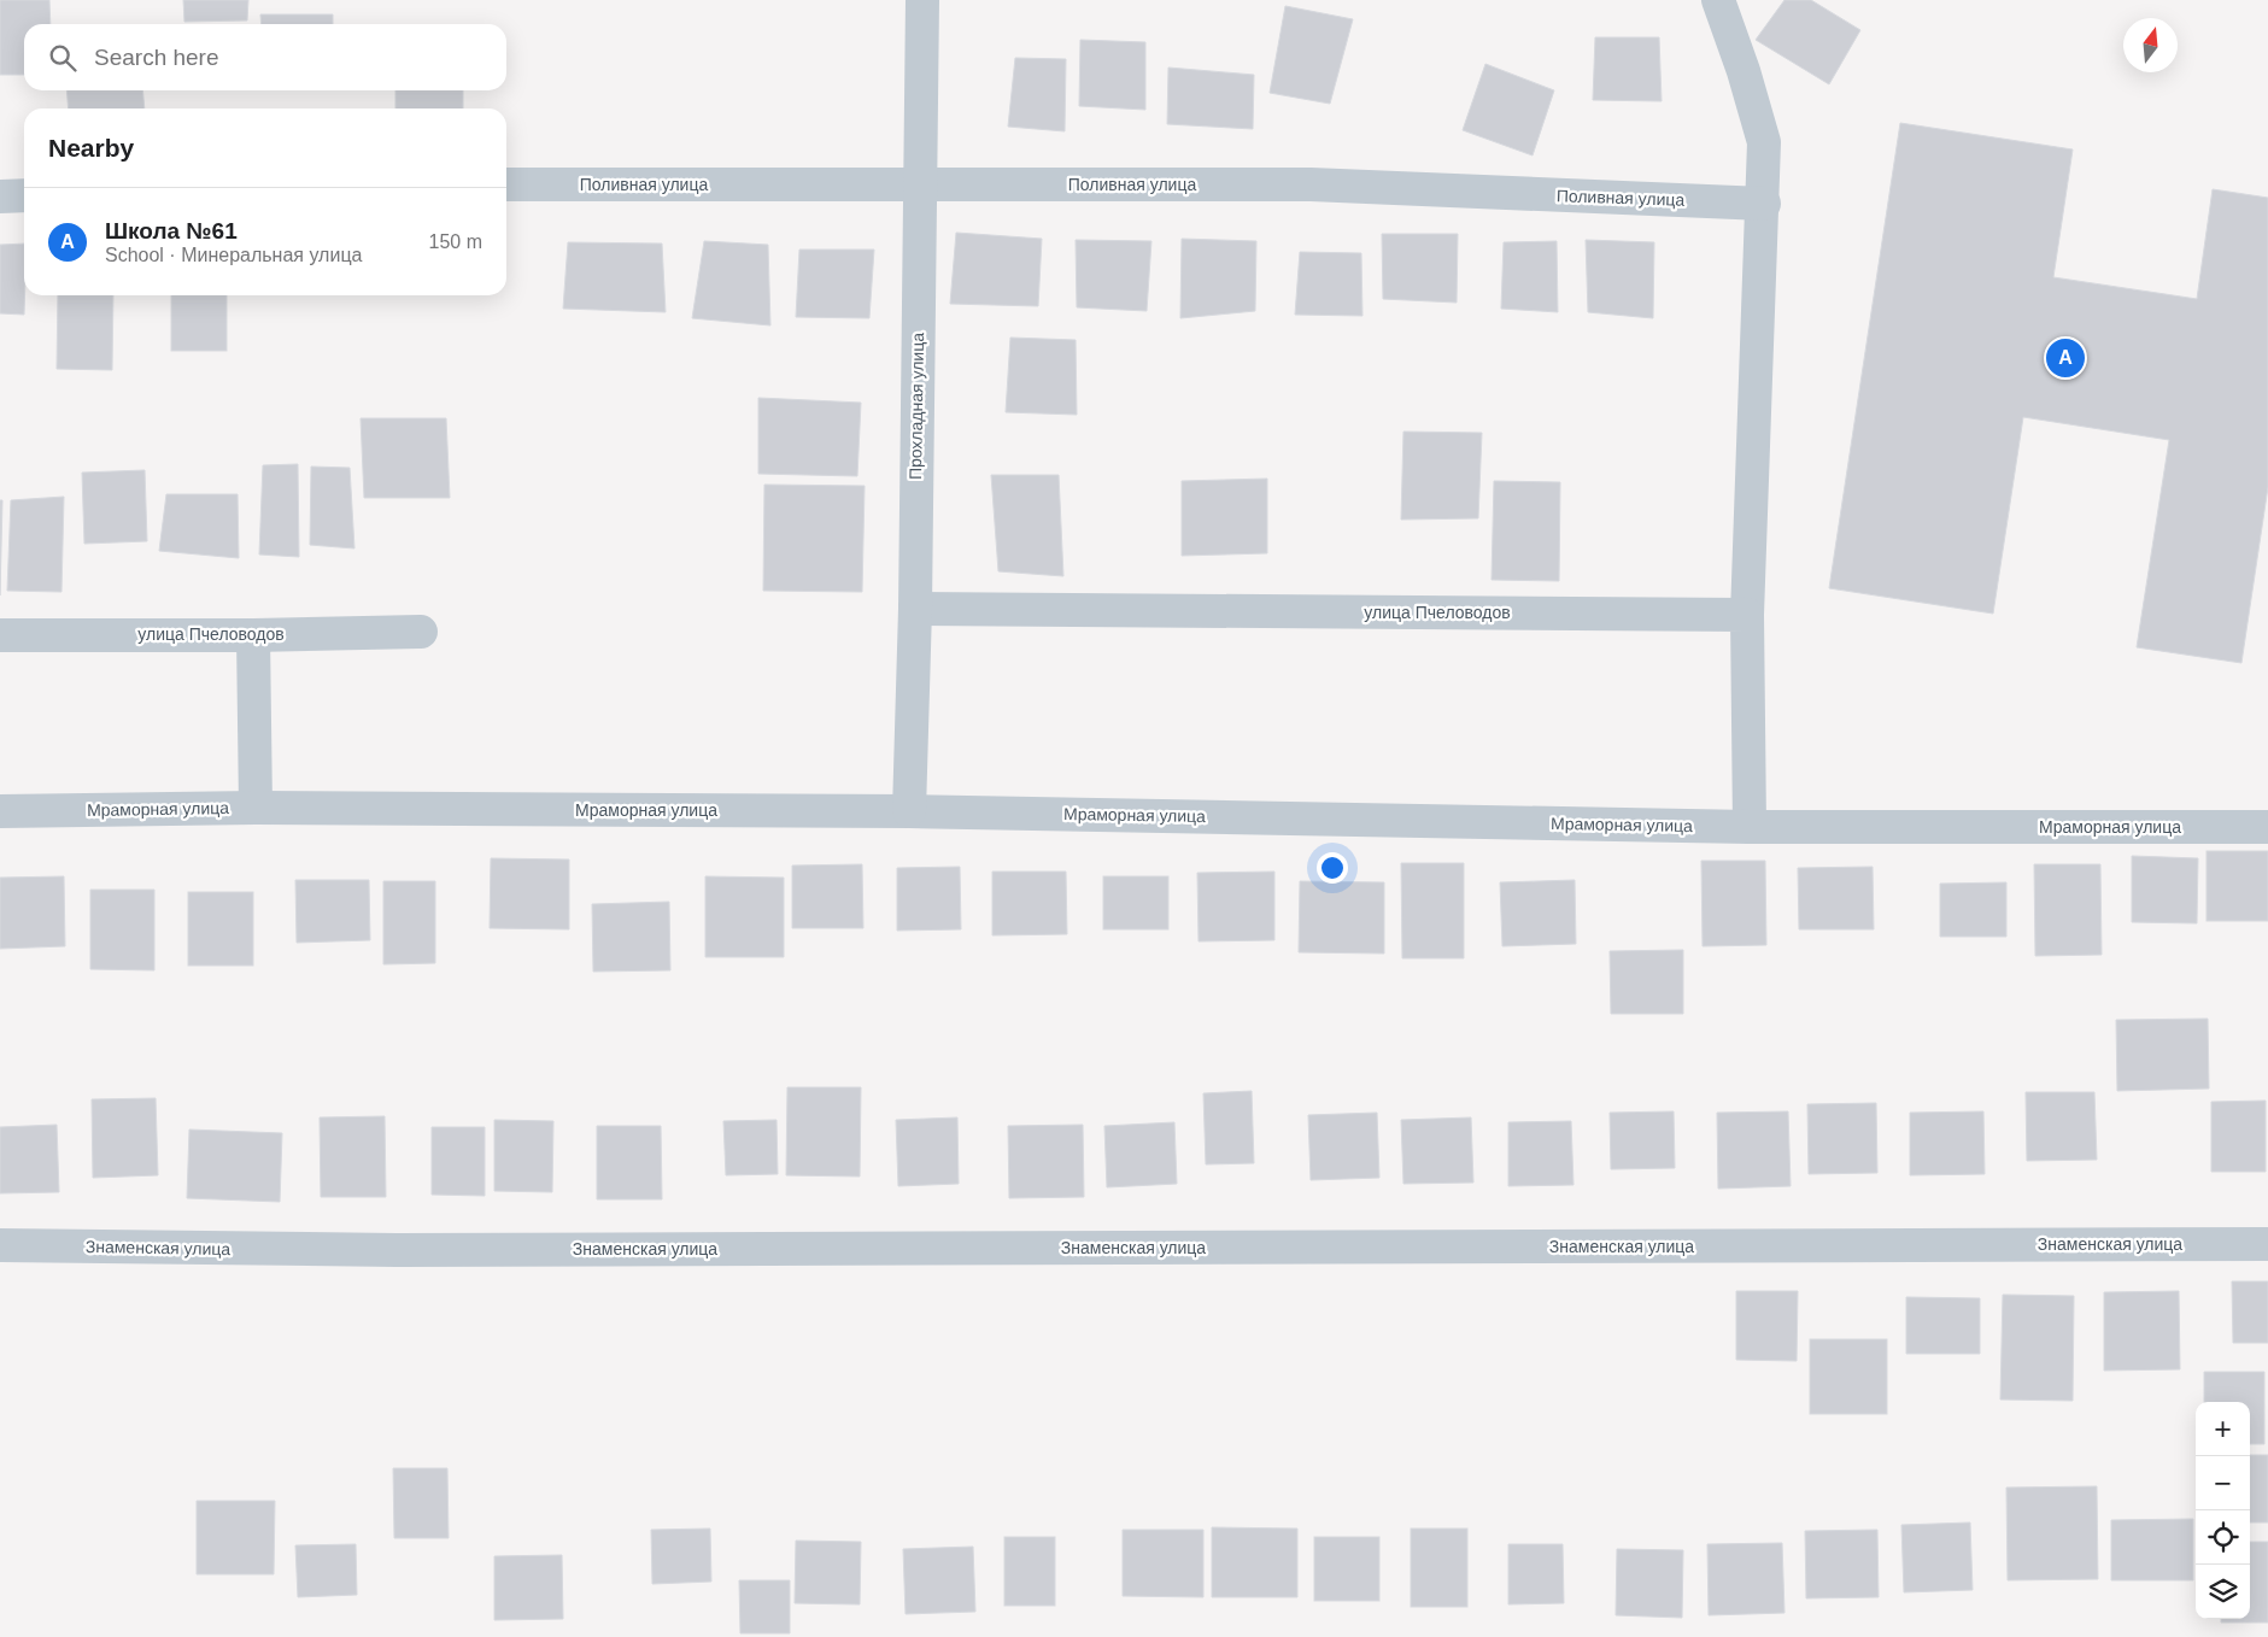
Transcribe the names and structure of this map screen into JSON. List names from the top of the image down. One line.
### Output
{"streets":{"street":["Поливная улица","Прохладная улица","улица Пчеловодов","Мраморная улица","Знаменская улица"]},"crossings":[["Поливная улица","Прохладная улица"],["Прохладная улица","улица Пчеловодов"],["Прохладная улица","Мраморная улица"]],"north":"top","page":{"search":"Search here","heading":"Nearby","list":[{"mark":"A","name":"Школа №61","note":"School · Минеральная улица","value":"150 m"}],"pins":"A","map_buttons":["+","−"]}}
